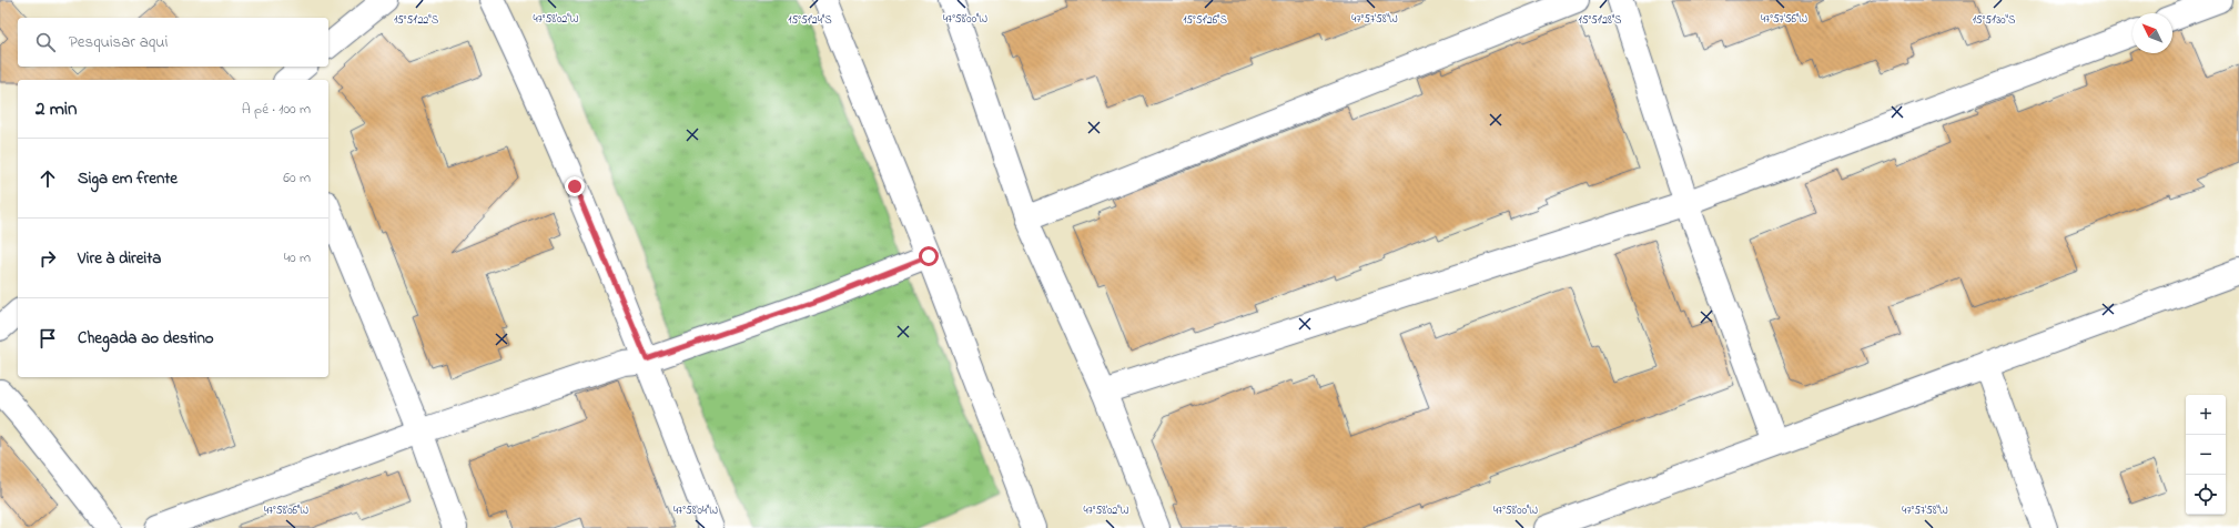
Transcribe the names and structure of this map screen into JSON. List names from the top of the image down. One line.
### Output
{"north":"top left","page":{"search":"Pesquisar aqui","heading":["2 min","A pé · 100 m"],"list":[["Siga em frente","60 m"],["Vire à direita","40 m"],"Chegada ao destino"],"map_buttons":["+","−"]},"coordinates":["47°58'02\"W","47°58'00\"W","47°57'58\"W","47°57'56\"W","15°51'22\"S","15°51'24\"S","15°51'26\"S","15°51'28\"S","15°51'30\"S","47°58'06\"W","47°58'04\"W"]}
